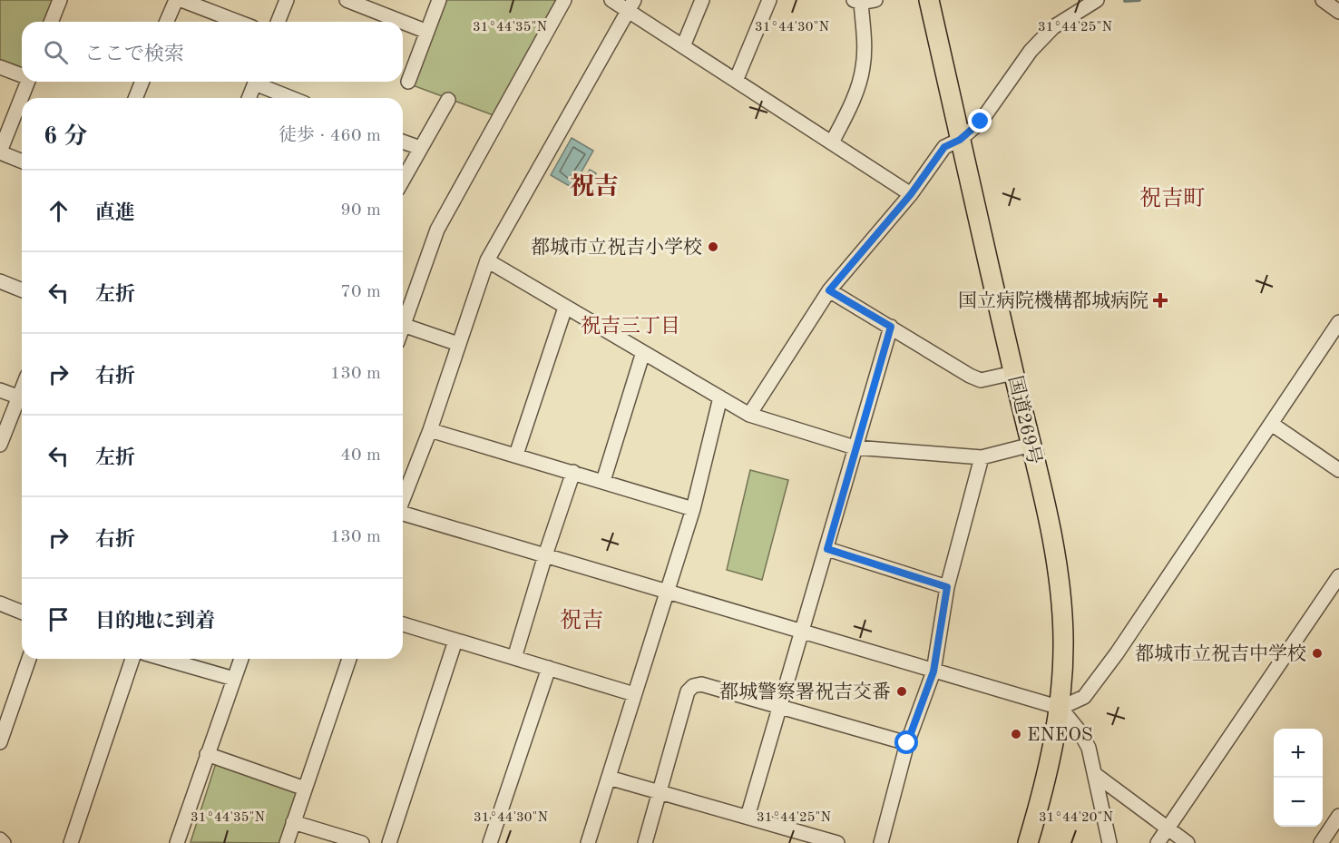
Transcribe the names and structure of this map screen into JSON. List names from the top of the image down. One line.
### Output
{"streets":{"highway":["国道269号"]},"districts":["祝吉","祝吉町","祝吉三丁目","祝吉"],"places":{"other":["都城市立祝吉小学校","都城市立祝吉中学校","都城警察署祝吉交番","ENEOS"],"health":["国立病院機構都城病院"]},"page":{"search":"ここで検索","heading":["6 分","徒歩 · 460 m"],"list":[["直進","90 m"],["左折","70 m"],["右折","130 m"],["左折","40 m"],["右折","130 m"],"目的地に到着"],"map_buttons":["+","−"]},"coordinates":["31°44'35\"N","31°44'30\"N","31°44'25\"N","31°44'20\"N"]}
